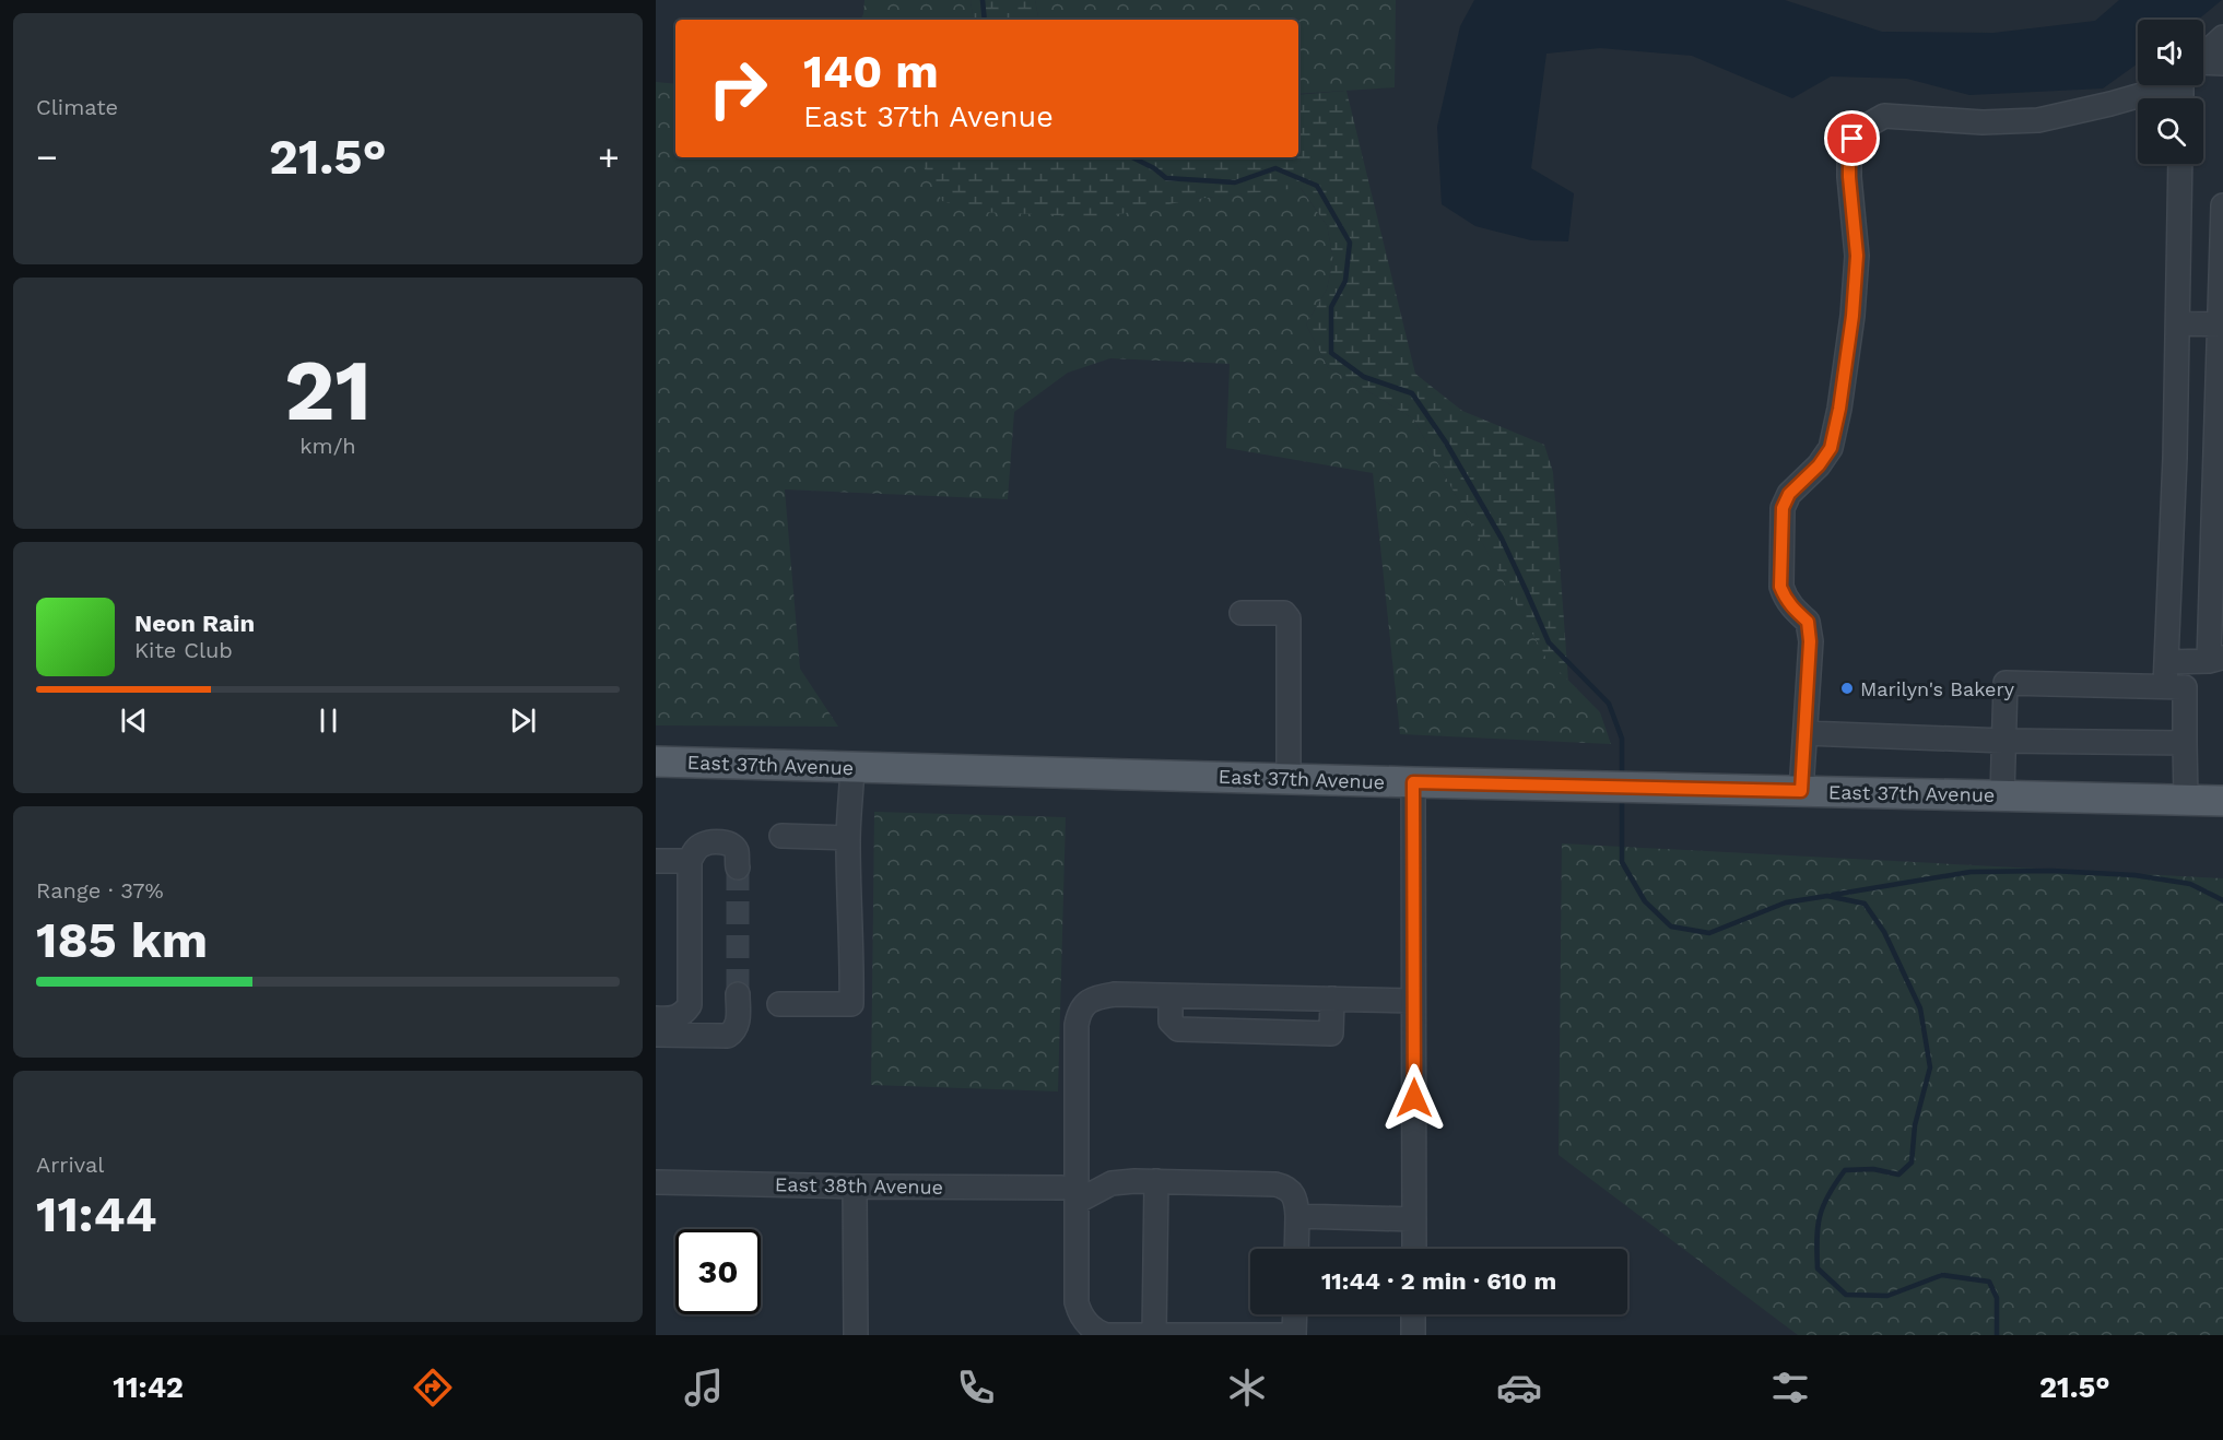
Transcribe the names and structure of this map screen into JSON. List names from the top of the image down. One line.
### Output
{"streets":{"main road":["East 37th Avenue"],"street":["East 38th Avenue"]},"places":["Marilyn's Bakery"],"page":{"tile":["Climate",["21","km/h"],["Range · 37%","185 km"],["Arrival","11:44"]],"turn":["140 m","East 37th Avenue"],"heat":["−","21.5°","+"],"song":["Neon Rain","Kite Club"],"limit":"30","trip":"11:44 · 2 min · 610 m","tabs":["11:42","21.5°"]}}
